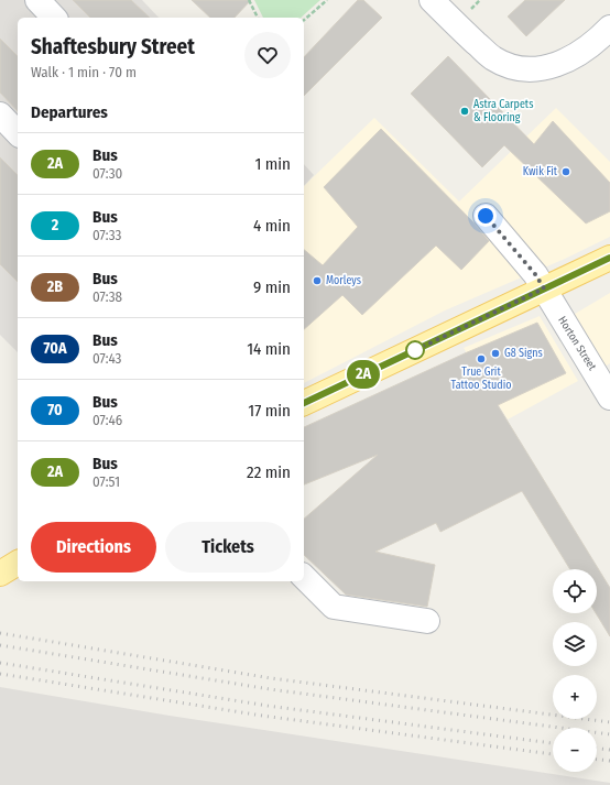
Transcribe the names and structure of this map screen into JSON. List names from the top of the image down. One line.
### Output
{"streets":{"street":["Horton Street"]},"places":["Astra Carpets & Flooring","Kwik Fit","Morleys","G8 Signs","True Grit Tattoo Studio"],"lines":["bus line 2A"],"page":{"on_map":"2A","heading":[["Shaftesbury Street","Walk · 1 min · 70 m"],"Departures"],"list":[{"mark":"2A","name":"Bus","note":"07:30","value":"1 min"},{"mark":"2","name":"Bus","note":"07:33","value":"4 min"},{"mark":"2B","name":"Bus","note":"07:38","value":"9 min"},{"mark":"70A","name":"Bus","note":"07:43","value":"14 min"},{"mark":"70","name":"Bus","note":"07:46","value":"17 min"},{"mark":"2A","name":"Bus","note":"07:51","value":"22 min"}],"buttons":["Directions","Tickets"],"map_buttons":["+","−"]}}
